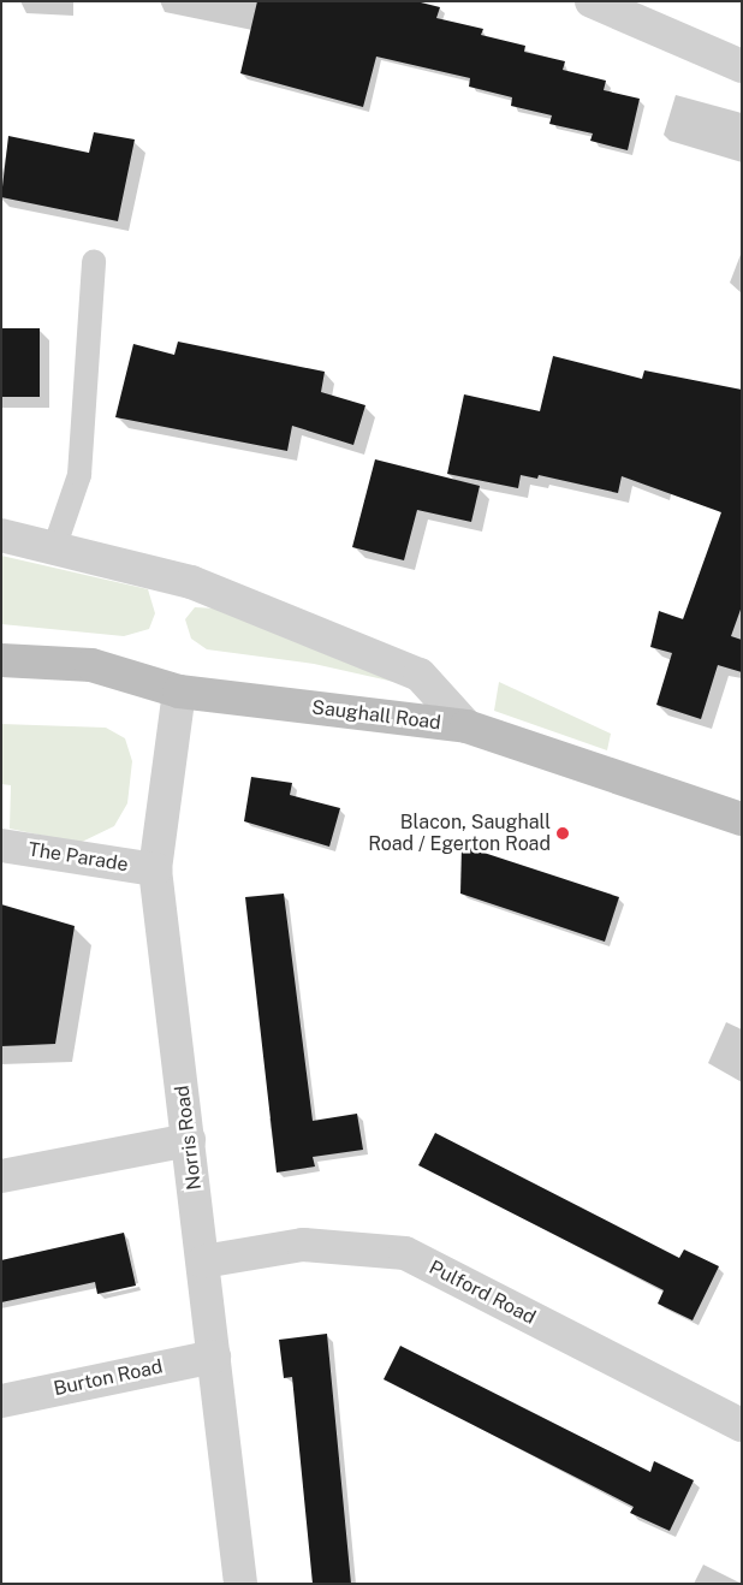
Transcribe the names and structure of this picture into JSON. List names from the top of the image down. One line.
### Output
{"streets":{"street":["Saughall Road","The Parade","Norris Road","Pulford Road","Burton Road"]},"crossings":[["Saughall Road","Norris Road"],["The Parade","Norris Road"],["Norris Road","Pulford Road"],["Norris Road","Burton Road"]],"places":["Blacon, Saughall Road / Egerton Road"]}
